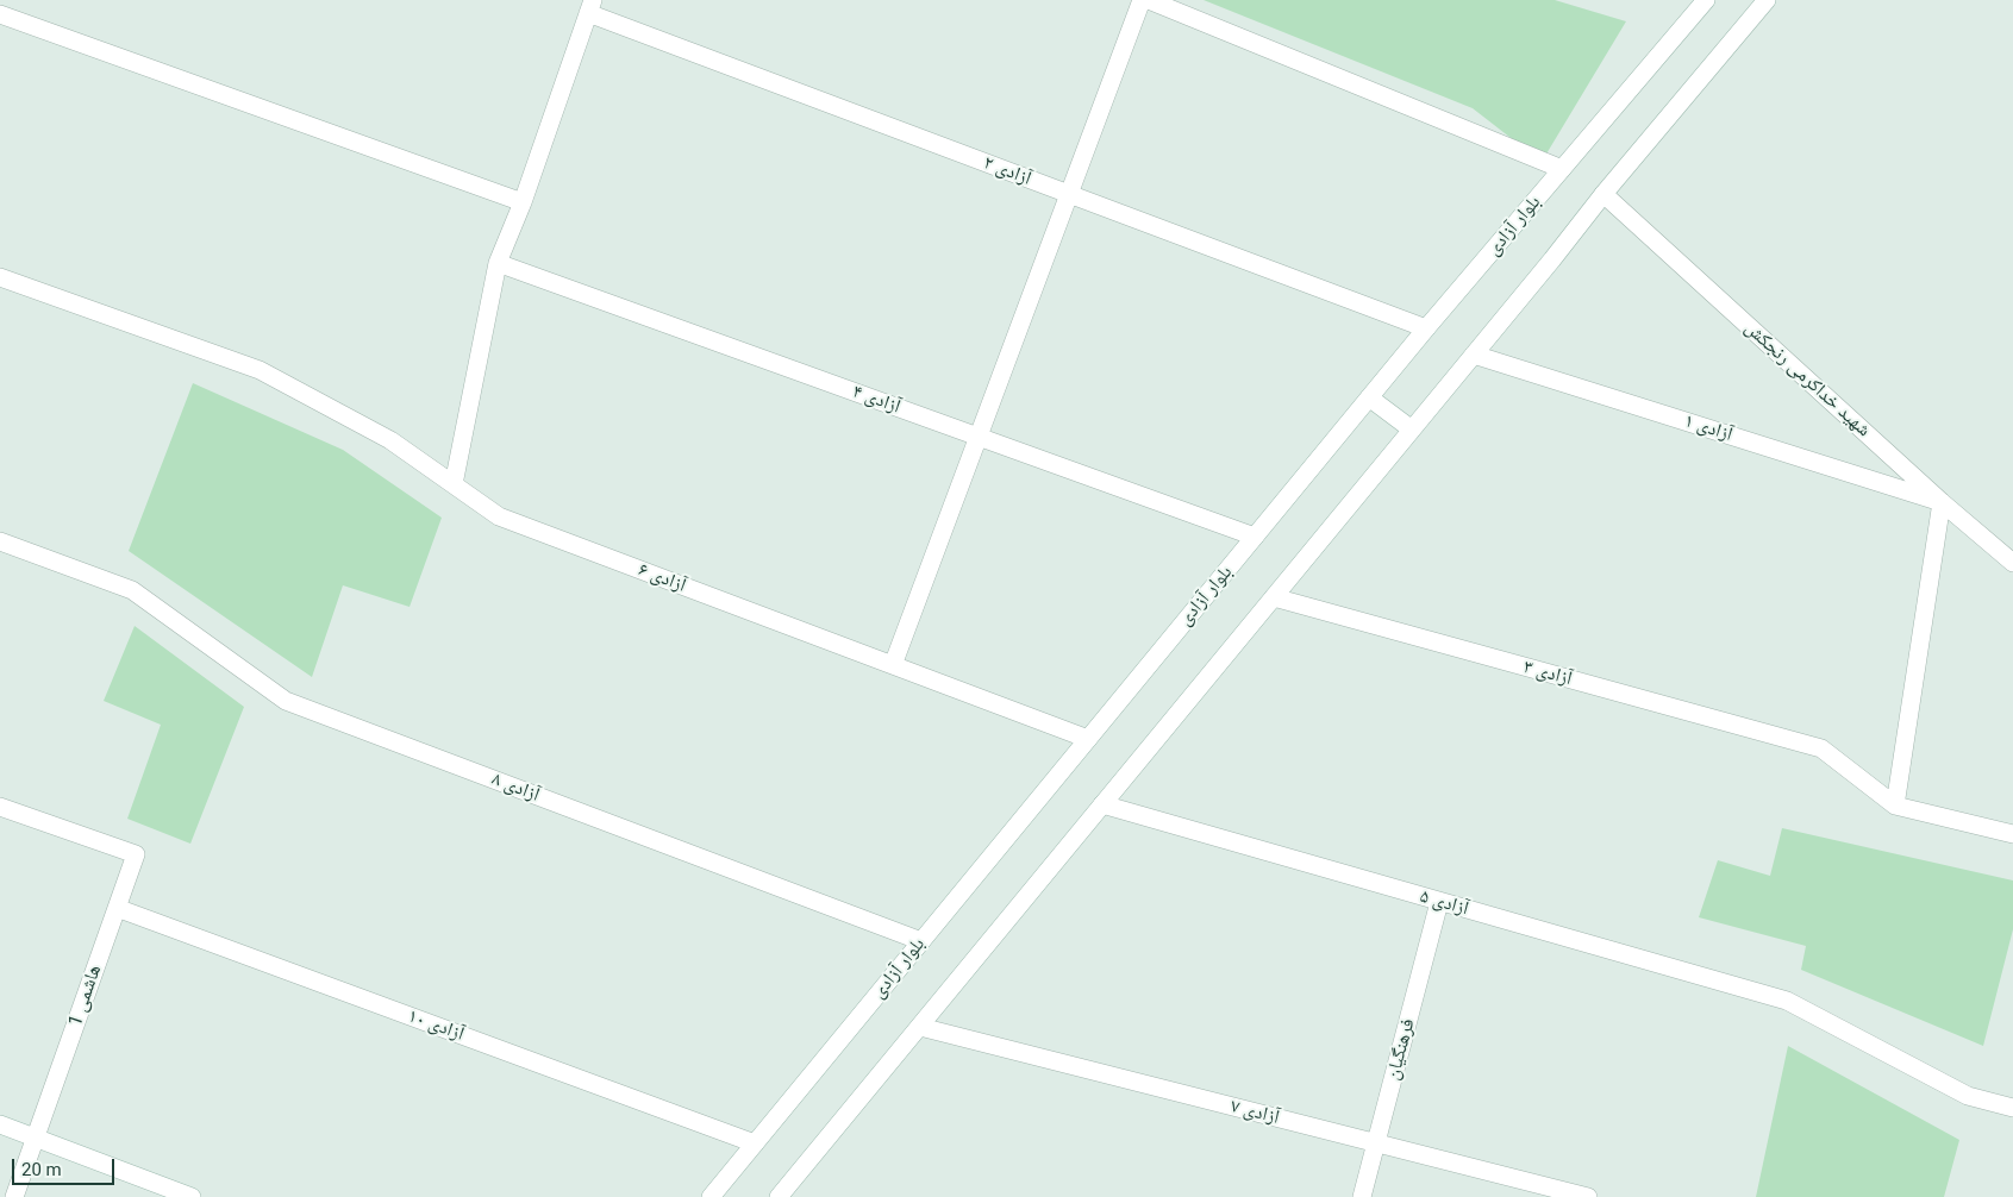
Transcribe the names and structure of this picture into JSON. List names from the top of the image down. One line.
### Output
{"streets":{"street":["آزادی ۲","بلوار آزادی","شهید خداکرمی رنجکش","آزادی ۴","آزادی ۱","آزادی ۶","آزادی ۳","آزادی ۸","آزادی ۵","هاشمی 1","آزادی ۱۰","فرهنگیان","آزادی ۷"]},"crossings":[["آزادی ۲","بلوار آزادی"],["بلوار آزادی","آزادی ۴"],["بلوار آزادی","آزادی ۶"],["بلوار آزادی","آزادی ۸"],["بلوار آزادی","آزادی ۱۰"],["شهید خداکرمی رنجکش","آزادی ۱"],["آزادی ۵","فرهنگیان"],["هاشمی 1","آزادی ۱۰"],["فرهنگیان","آزادی ۷"]],"scale_bar":"20 m"}
